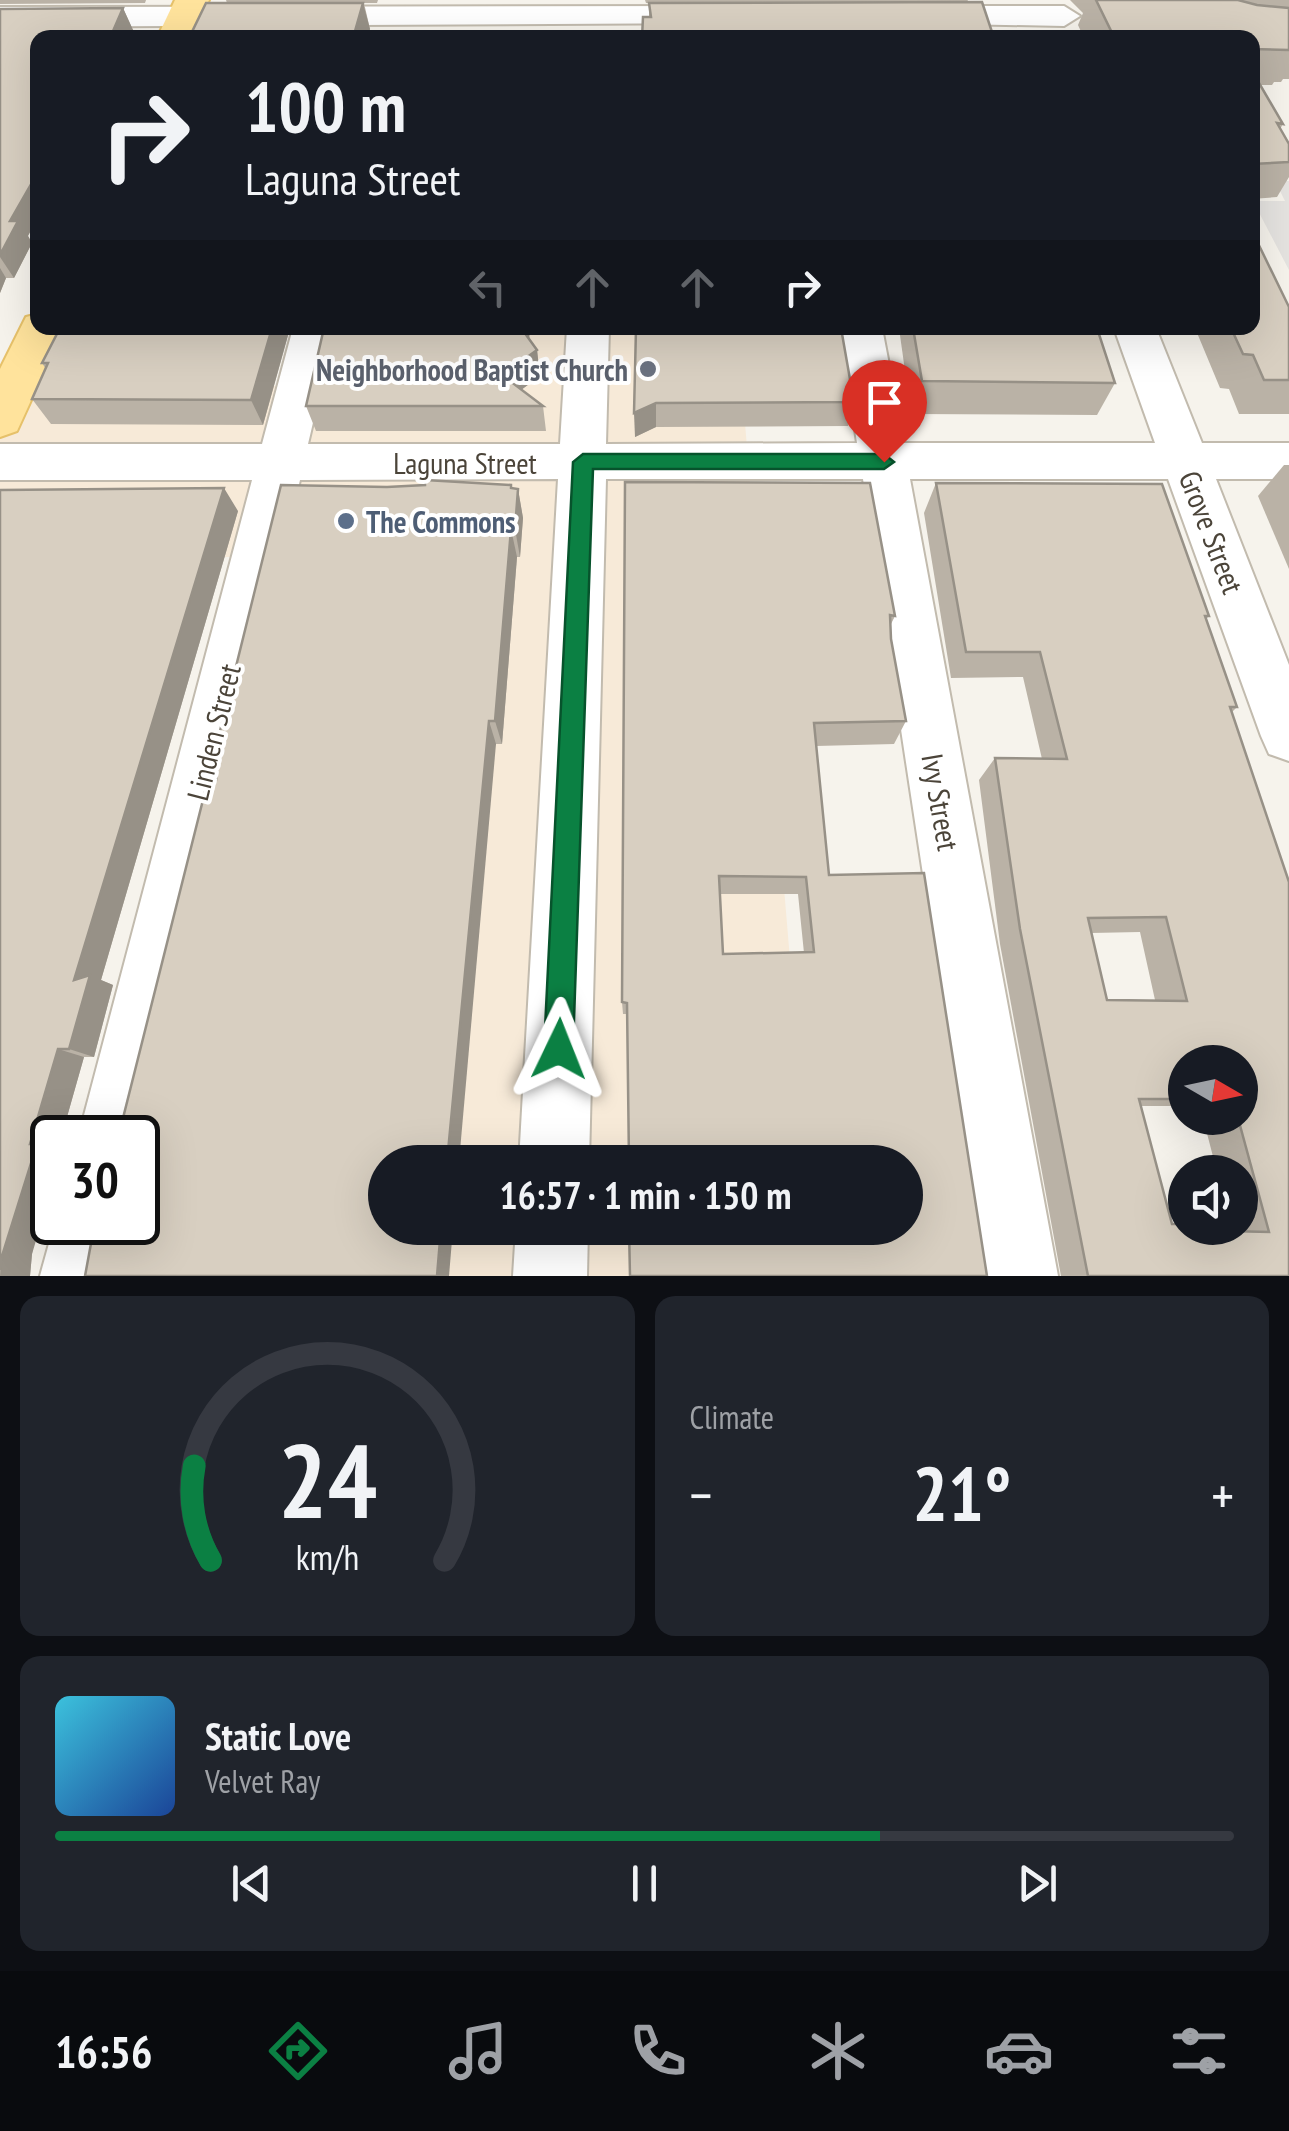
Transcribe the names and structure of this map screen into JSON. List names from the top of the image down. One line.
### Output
{"streets":{"street":["Laguna Street","Grove Street","Linden Street","Ivy Street"]},"crossings":[["Laguna Street","Grove Street"],["Laguna Street","Linden Street"],["Laguna Street","Ivy Street"]],"places":["Neighborhood Baptist Church","The Commons"],"north":"right","page":{"turn":["100 m","Laguna Street"],"limit":"30","trip":"16:57 · 1 min · 150 m","tile":"Climate","heat":["−","21°","+"],"song":["Static Love","Velvet Ray"],"tabs":"16:56","gauge":["24","km/h"]}}
